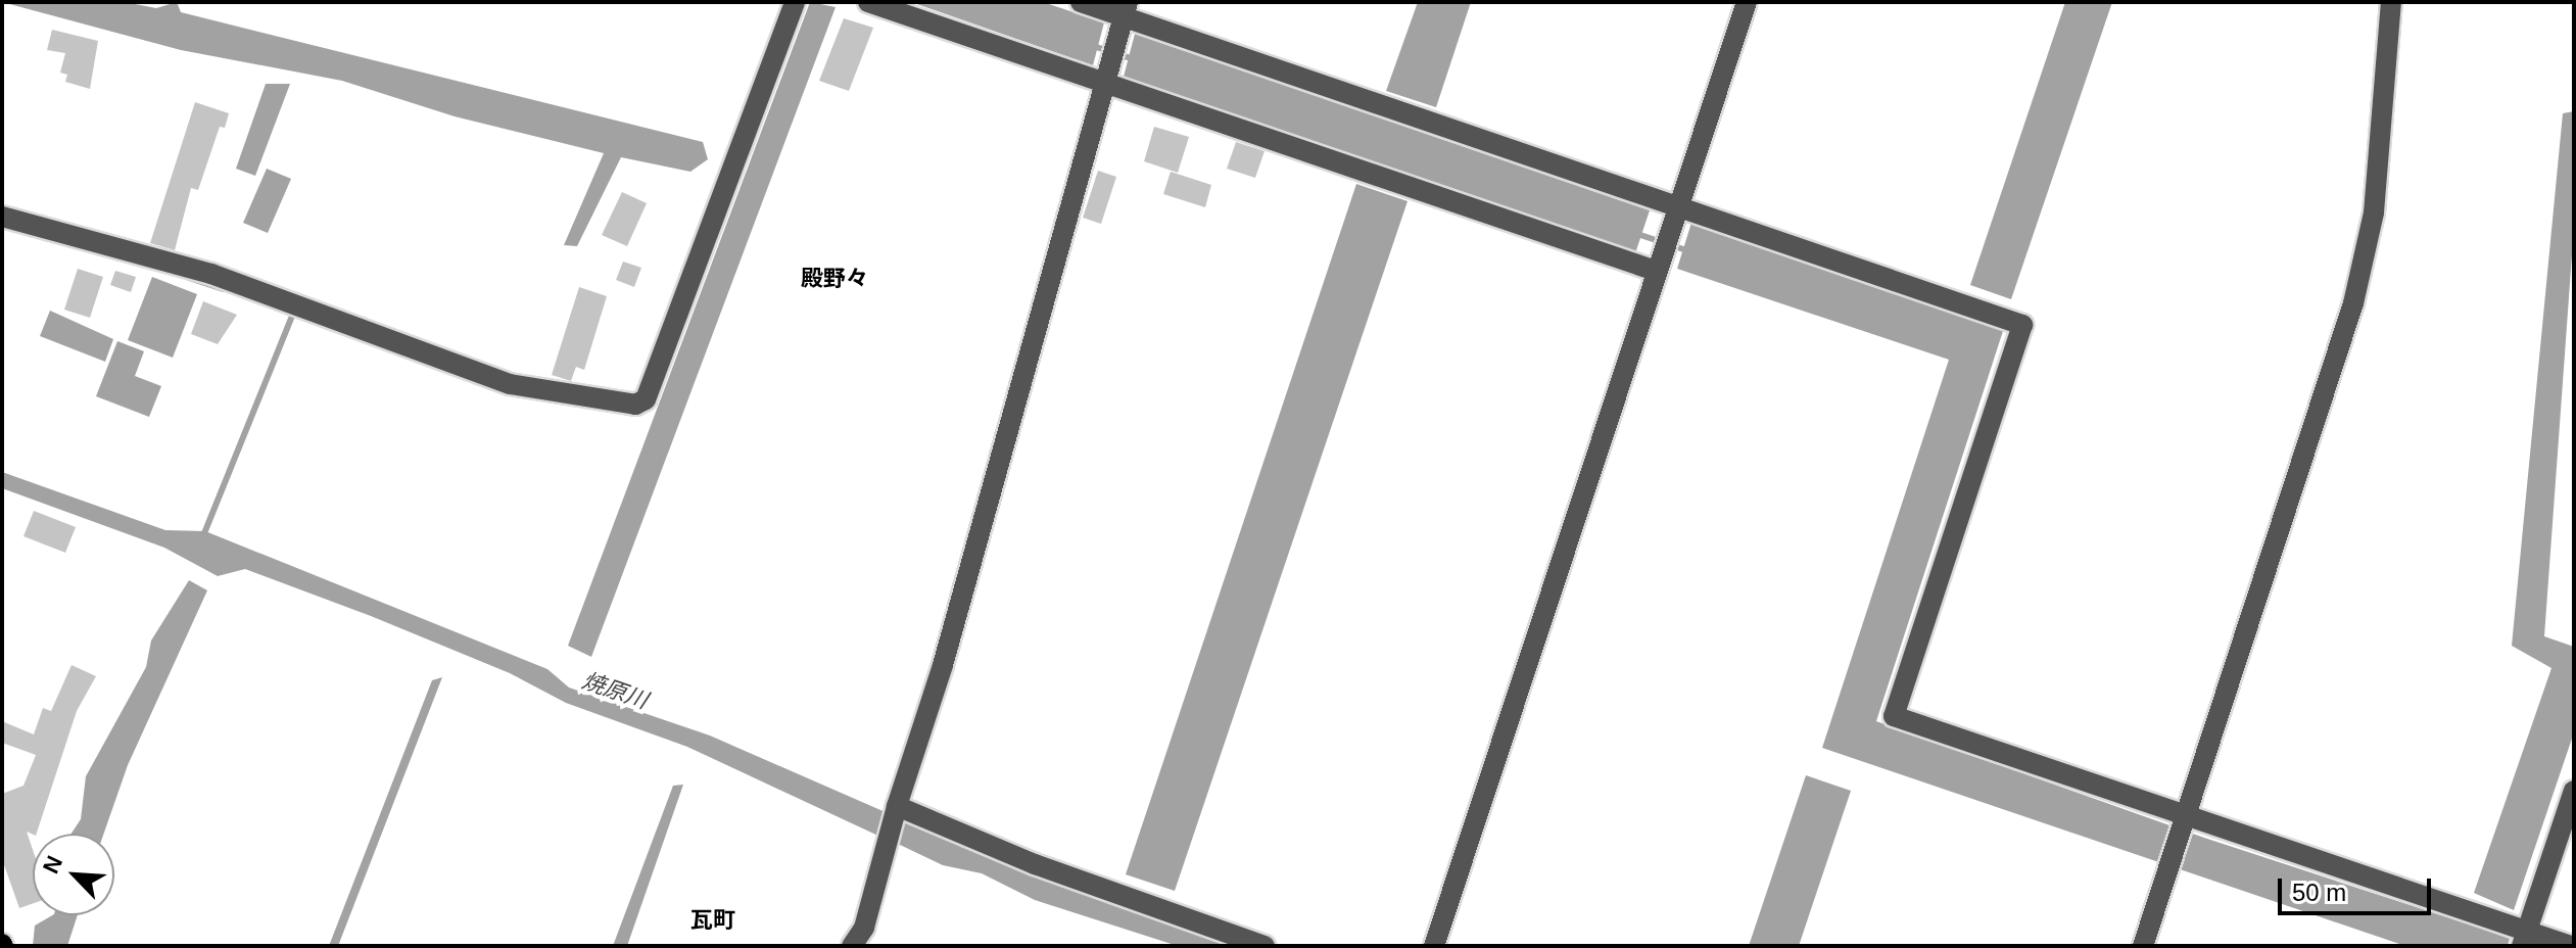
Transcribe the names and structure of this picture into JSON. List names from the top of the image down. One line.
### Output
{"districts":["殿野々","瓦町"],"water":["焼原川"],"scale_bar":"50 m","north":"top left"}
